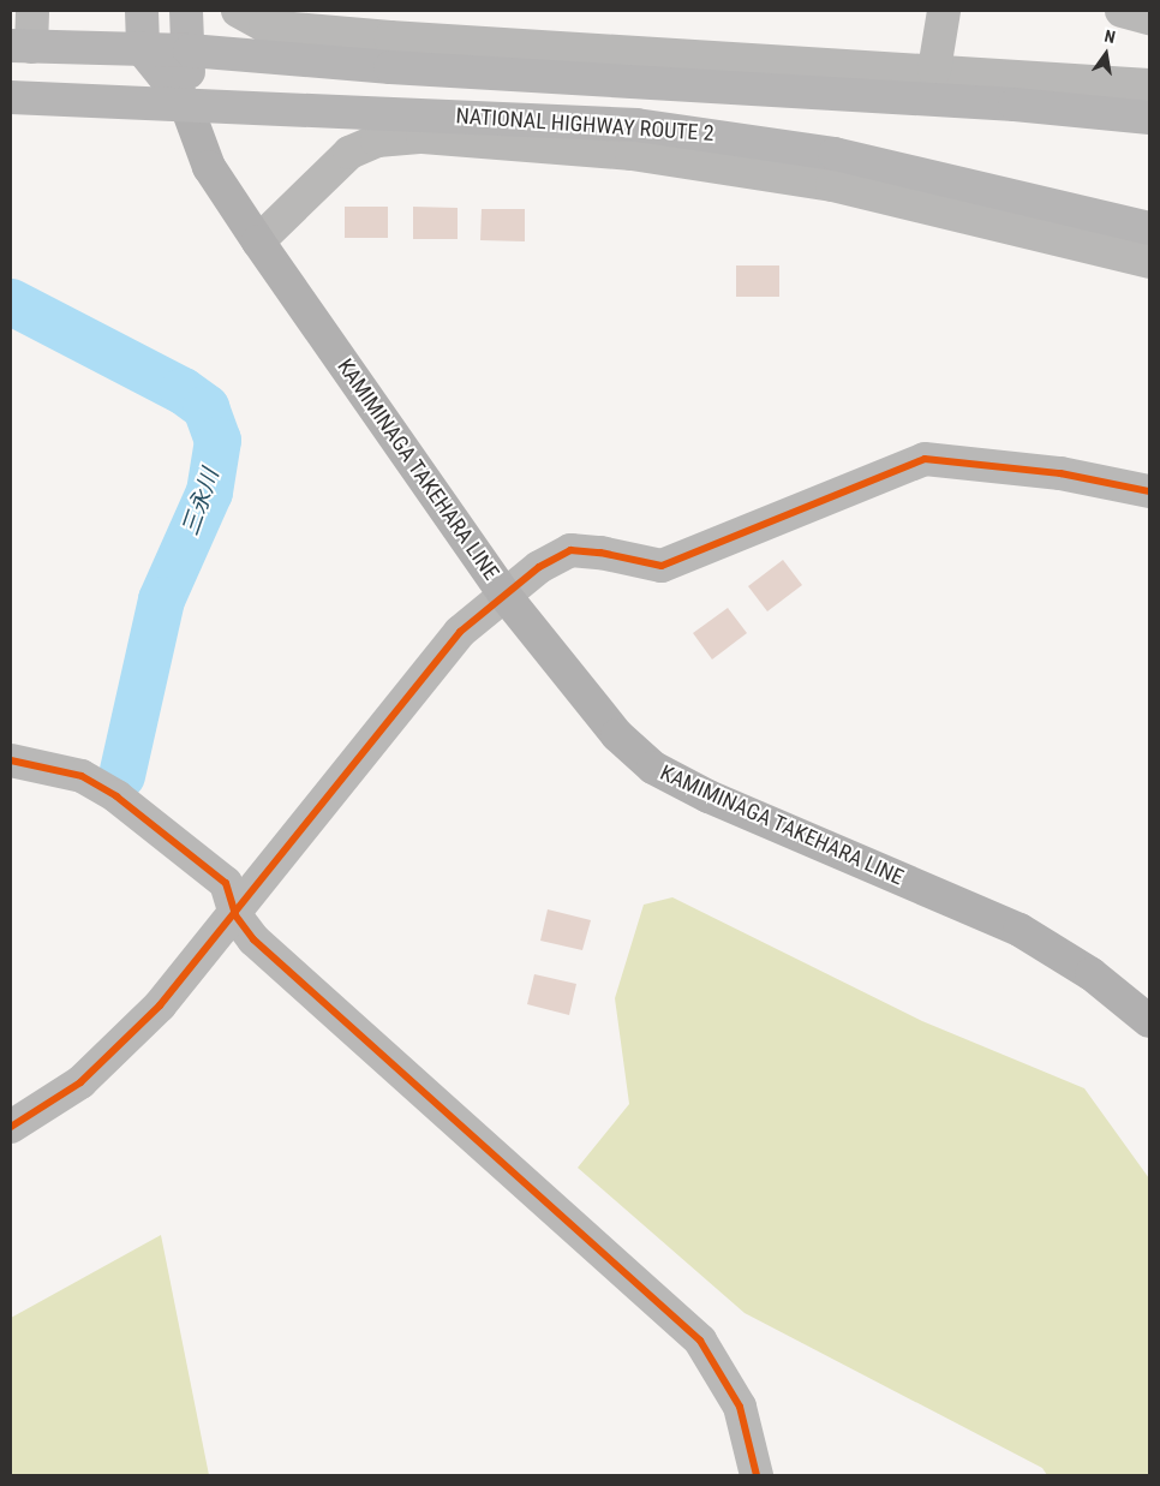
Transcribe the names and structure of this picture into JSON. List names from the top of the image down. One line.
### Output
{"streets":{"highway":["NATIONAL HIGHWAY ROUTE 2"],"main road":["KAMIMINAGA TAKEHARA LINE"]},"crossings":[["NATIONAL HIGHWAY ROUTE 2","KAMIMINAGA TAKEHARA LINE"]],"water":["三永川"],"north":"top"}
